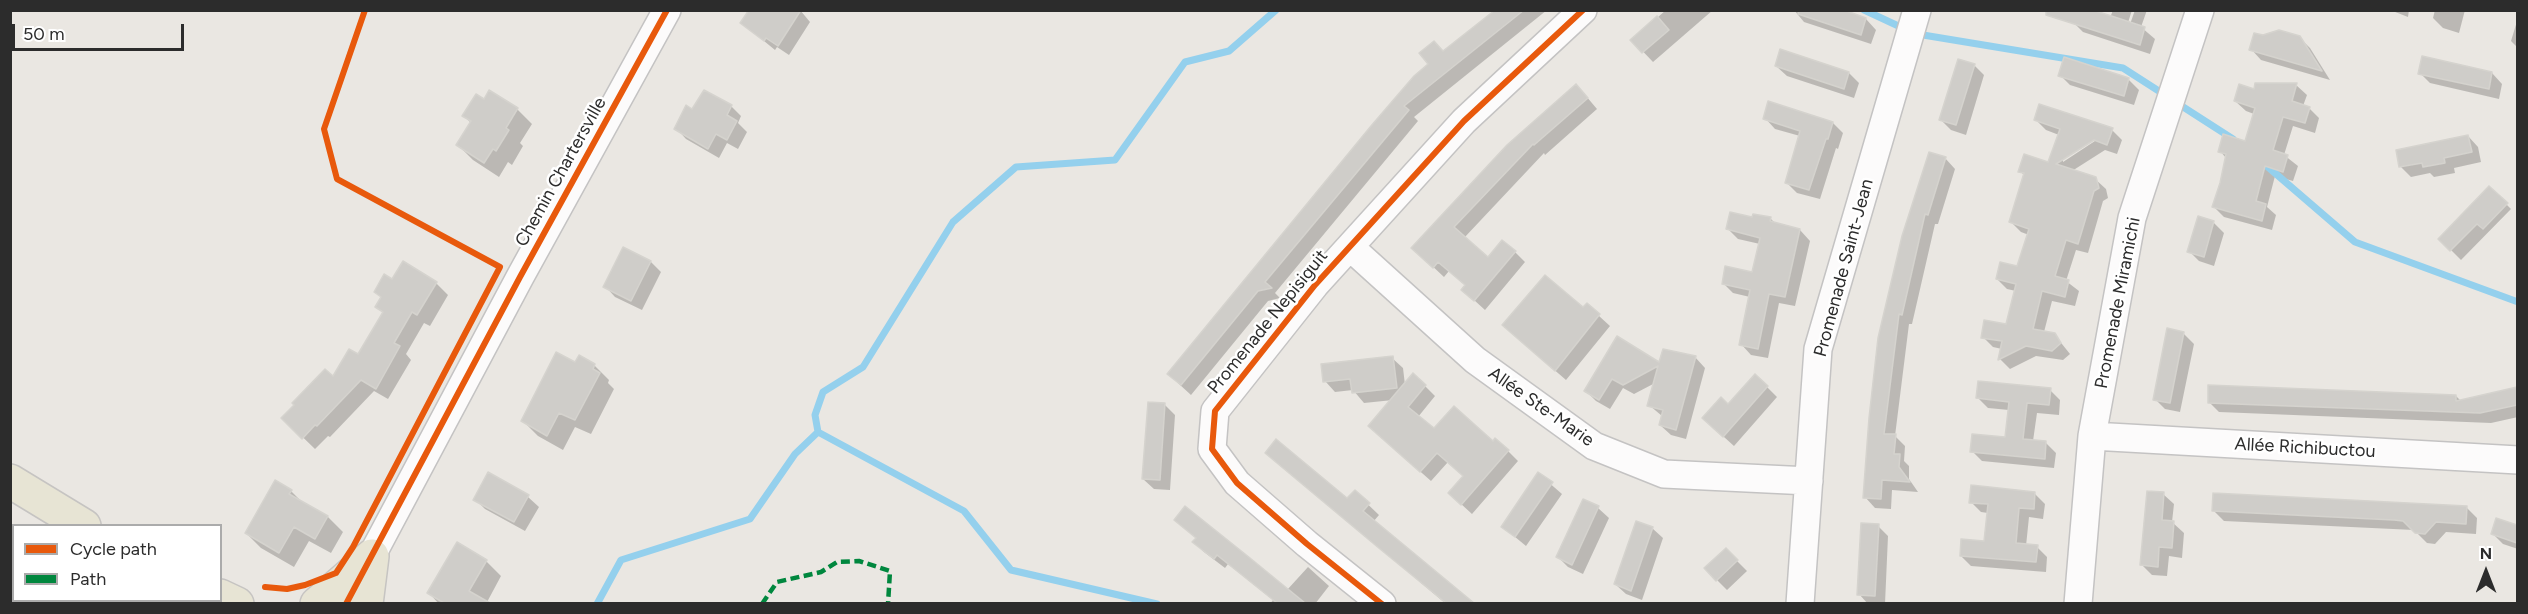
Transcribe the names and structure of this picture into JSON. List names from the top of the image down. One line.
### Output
{"streets":{"street":["Chemin Chartersville","Promenade Saint-Jean","Promenade Miramichi","Promenade Nepisiguit","Allée Ste-Marie","Allée Richibuctou"]},"crossings":[["Promenade Saint-Jean","Allée Ste-Marie"],["Promenade Miramichi","Allée Richibuctou"],["Promenade Nepisiguit","Allée Ste-Marie"]],"legend":["Cycle path","Path"],"scale_bar":"50 m","north":"top"}
